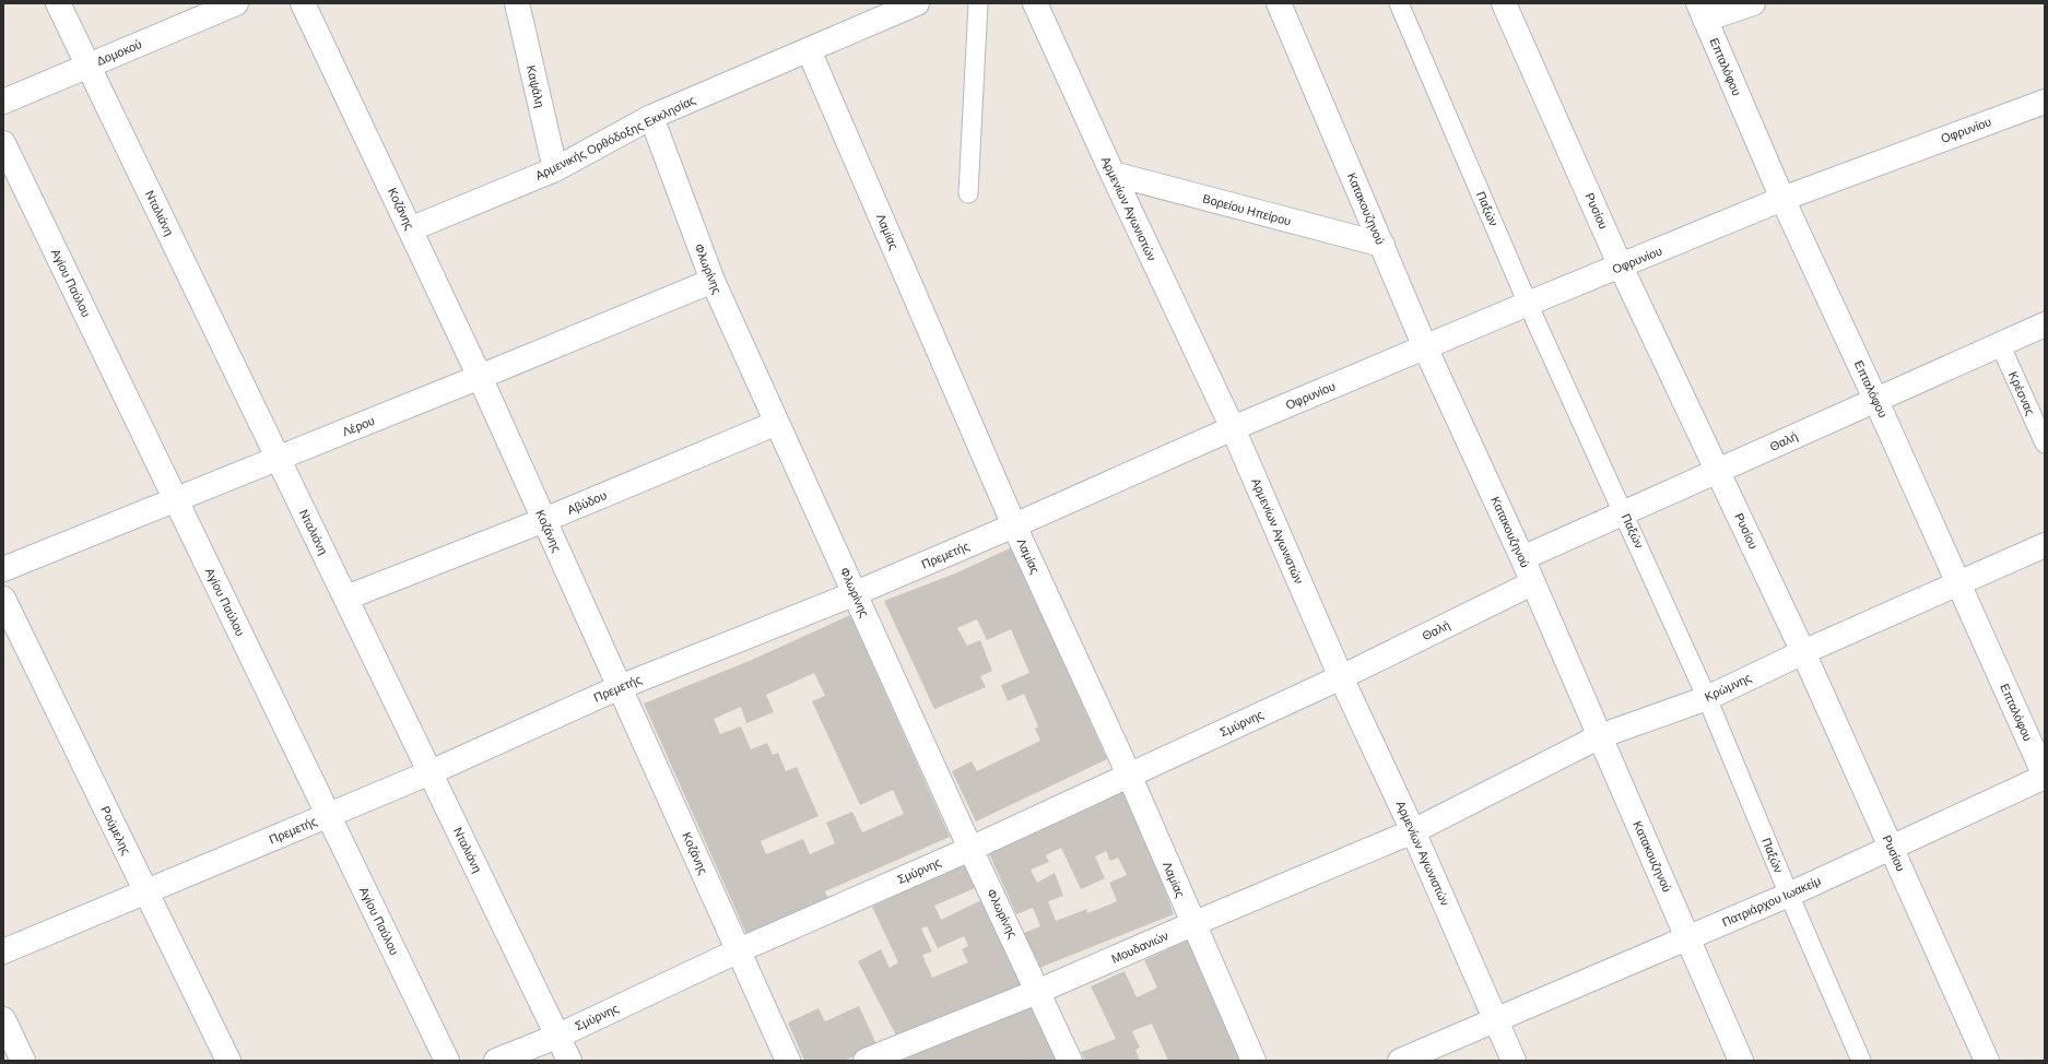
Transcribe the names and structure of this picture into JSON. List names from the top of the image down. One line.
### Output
{"streets":{"street":["Δομοκού","Επταλόφου","Καψάλη","Οφρυνίου","Αρμενικής Ορθόδοξης Εκκλησίας","Κοζάνης","Αρμενίων Αγωνιστών","Κατακουζηνού","Βορείου Ηπείρου","Ρυσίου","Νταλιάνη","Λαμίας","Φλωρίνης","Αγίου Παύλου","Λέρου","Θαλή","Αβύδου","Πρεμετής","Κρώμνης","Σμύρνης","Ρούμελης","Πατριάρχου Ιωακείμ","Μουδανιών"],"lane":["Παξών","Κρέσνας"]},"crossings":[["Δομοκού","Νταλιάνη"],["Επταλόφου","Οφρυνίου"],["Επταλόφου","Θαλή"],["Επταλόφου","Κρώμνης"],["Επταλόφου","Πατριάρχου Ιωακείμ"],["Καψάλη","Αρμενικής Ορθόδοξης Εκκλησίας"],["Οφρυνίου","Αρμενίων Αγωνιστών"],["Οφρυνίου","Κατακουζηνού"],["Οφρυνίου","Παξών"],["Οφρυνίου","Ρυσίου"],["Οφρυνίου","Πρεμετής"],["Αρμενικής Ορθόδοξης Εκκλησίας","Κοζάνης"],["Αρμενικής Ορθόδοξης Εκκλησίας","Λαμίας"],["Αρμενικής Ορθόδοξης Εκκλησίας","Φλωρίνης"],["Κοζάνης","Λέρου"],["Κοζάνης","Αβύδου"],["Κοζάνης","Πρεμετής"],["Κοζάνης","Σμύρνης"],["Αρμενίων Αγωνιστών","Βορείου Ηπείρου"],["Αρμενίων Αγωνιστών","Θαλή"],["Αρμενίων Αγωνιστών","Πρεμετής"],["Αρμενίων Αγωνιστών","Κρώμνης"],["Αρμενίων Αγωνιστών","Σμύρνης"],["Αρμενίων Αγωνιστών","Πατριάρχου Ιωακείμ"],["Αρμενίων Αγωνιστών","Μουδανιών"],["Κατακουζηνού","Βορείου Ηπείρου"],["Κατακουζηνού","Θαλή"],["Κατακουζηνού","Κρώμνης"],["Κατακουζηνού","Πατριάρχου Ιωακείμ"],["Παξών","Θαλή"],["Παξών","Κρώμνης"],["Παξών","Πατριάρχου Ιωακείμ"],["Ρυσίου","Θαλή"],["Ρυσίου","Κρώμνης"],["Ρυσίου","Πατριάρχου Ιωακείμ"],["Νταλιάνη","Λέρου"],["Νταλιάνη","Αβύδου"],["Νταλιάνη","Πρεμετής"],["Νταλιάνη","Σμύρνης"],["Λαμίας","Πρεμετής"],["Λαμίας","Σμύρνης"],["Λαμίας","Μουδανιών"],["Φλωρίνης","Λέρου"],["Φλωρίνης","Αβύδου"],["Φλωρίνης","Πρεμετής"],["Φλωρίνης","Σμύρνης"],["Φλωρίνης","Μουδανιών"],["Αγίου Παύλου","Λέρου"],["Αγίου Παύλου","Πρεμετής"],["Κρέσνας","Θαλή"],["Θαλή","Σμύρνης"],["Πρεμετής","Ρούμελης"],["Κρώμνης","Μουδανιών"]]}
